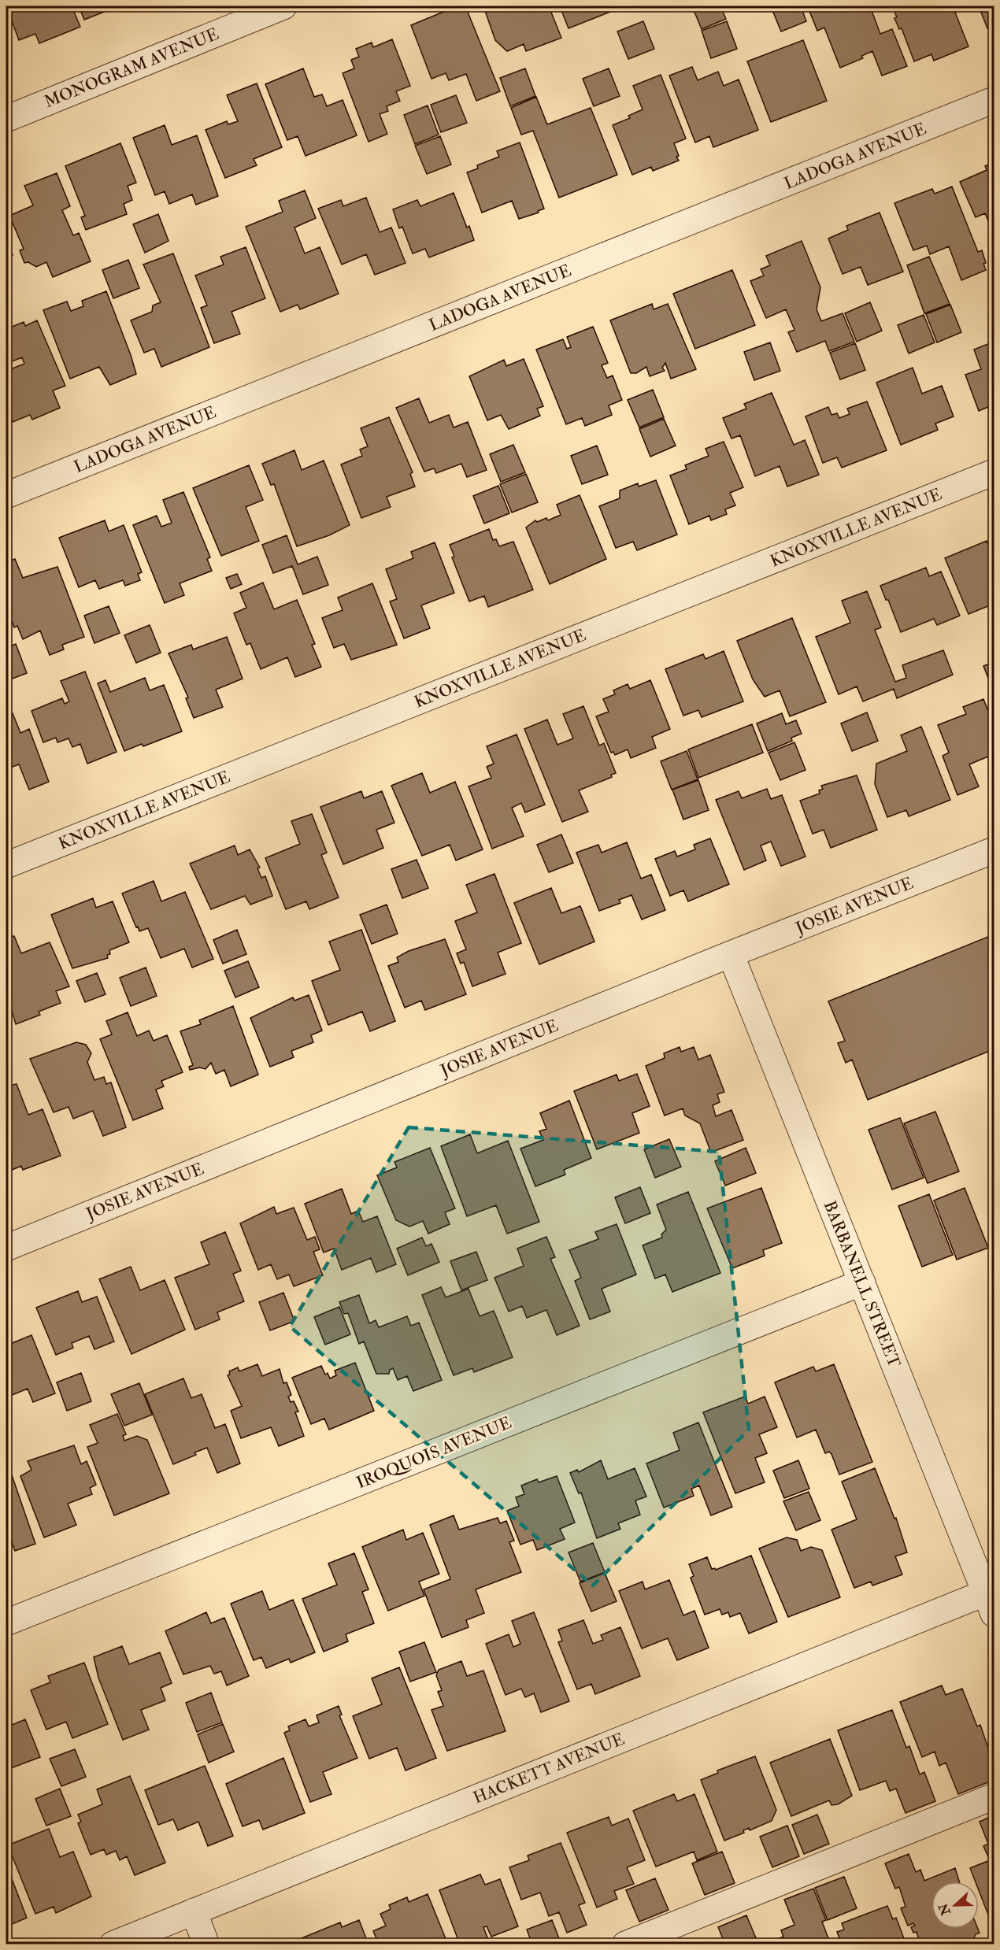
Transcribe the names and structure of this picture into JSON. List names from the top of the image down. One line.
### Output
{"streets":{"street":["MONOGRAM AVENUE","LADOGA AVENUE","KNOXVILLE AVENUE","JOSIE AVENUE","BARBANELL STREET","IROQUOIS AVENUE","HACKETT AVENUE"]},"crossings":[["JOSIE AVENUE","BARBANELL STREET"],["BARBANELL STREET","IROQUOIS AVENUE"],["BARBANELL STREET","HACKETT AVENUE"]],"north":"left"}
